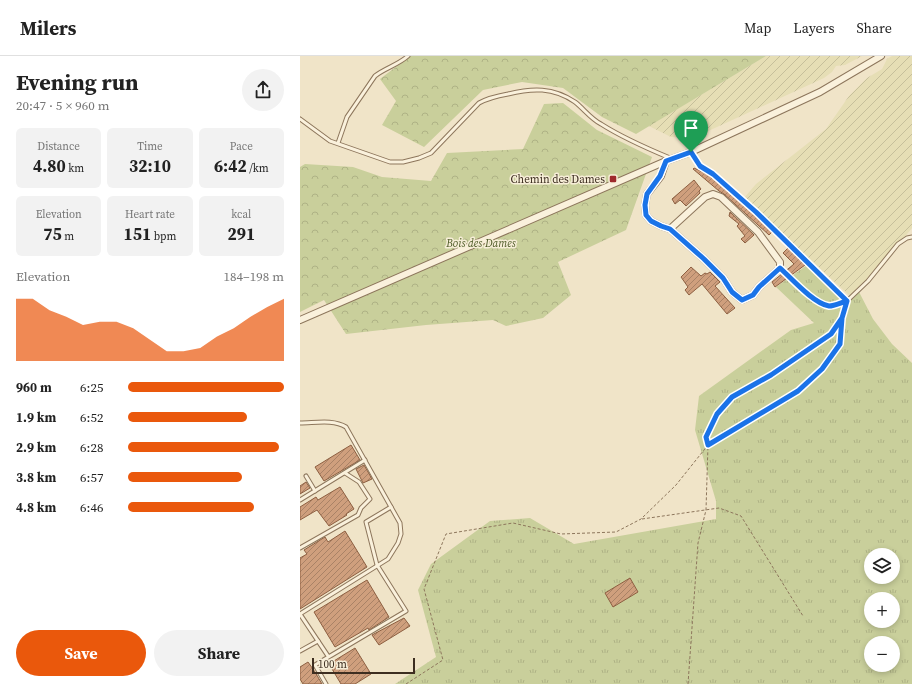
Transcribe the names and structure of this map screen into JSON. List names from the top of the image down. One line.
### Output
{"parks":["Bois des Dames"],"places":{"transit":["Chemin des Dames"]},"scale_bar":"100 m","page":{"header":"Milers","nav":["Map","Layers","Share"],"heading":["Evening run","20:47 · 5 × 960 m"],"stats":[["Distance","4.80 km"],["Time","32:10"],["Pace","6:42 /km"],["Elevation","75 m"],["Heart rate","151 bpm"],["kcal","291"]],"chart":["Elevation","184–198 m"],"list":[{"name":"960 m","note":"6:25"},{"name":"1.9 km","note":"6:52"},{"name":"2.9 km","note":"6:28"},{"name":"3.8 km","note":"6:57"},{"name":"4.8 km","note":"6:46"}],"map_buttons":["+","−"],"buttons":["Save","Share"],"scale":"100 m"}}
